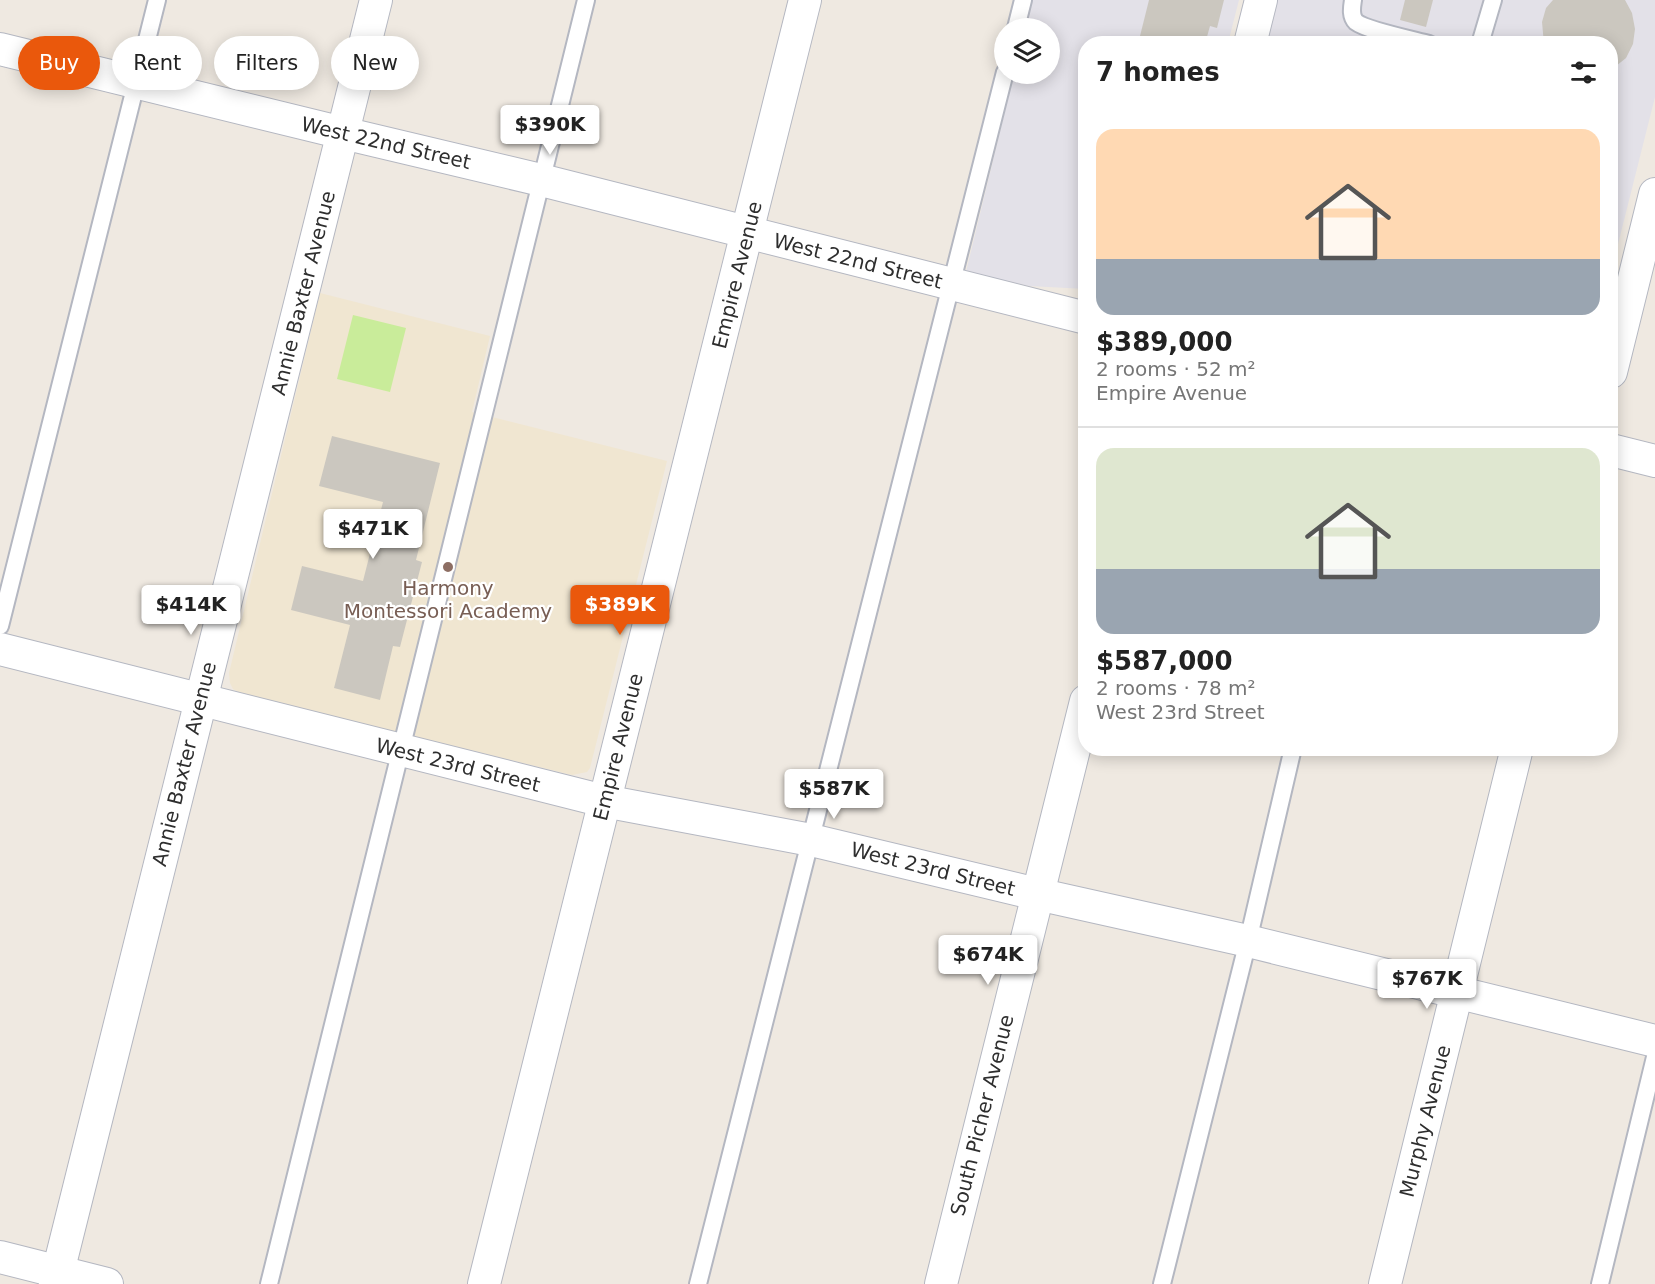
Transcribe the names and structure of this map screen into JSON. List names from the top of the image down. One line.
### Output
{"streets":{"street":["West 22nd Street","Empire Avenue","Annie Baxter Avenue","West 23rd Street","South Picher Avenue","Murphy Avenue"]},"crossings":[["West 22nd Street","Empire Avenue"],["West 22nd Street","Annie Baxter Avenue"],["Empire Avenue","West 23rd Street"],["Annie Baxter Avenue","West 23rd Street"],["West 23rd Street","South Picher Avenue"],["West 23rd Street","Murphy Avenue"]],"places":["Harmony Montessori Academy"],"page":{"chip":["Buy","Rent","Filters","New"],"heading":"7 homes","price":["$390K","$471K","$414K","$389K","$587K","$674K","$767K"],"list":[{"name":"$389,000","note":"2 rooms · 52 m² · Empire Avenue"},{"name":"$587,000","note":"2 rooms · 78 m² · West 23rd Street"}]}}
